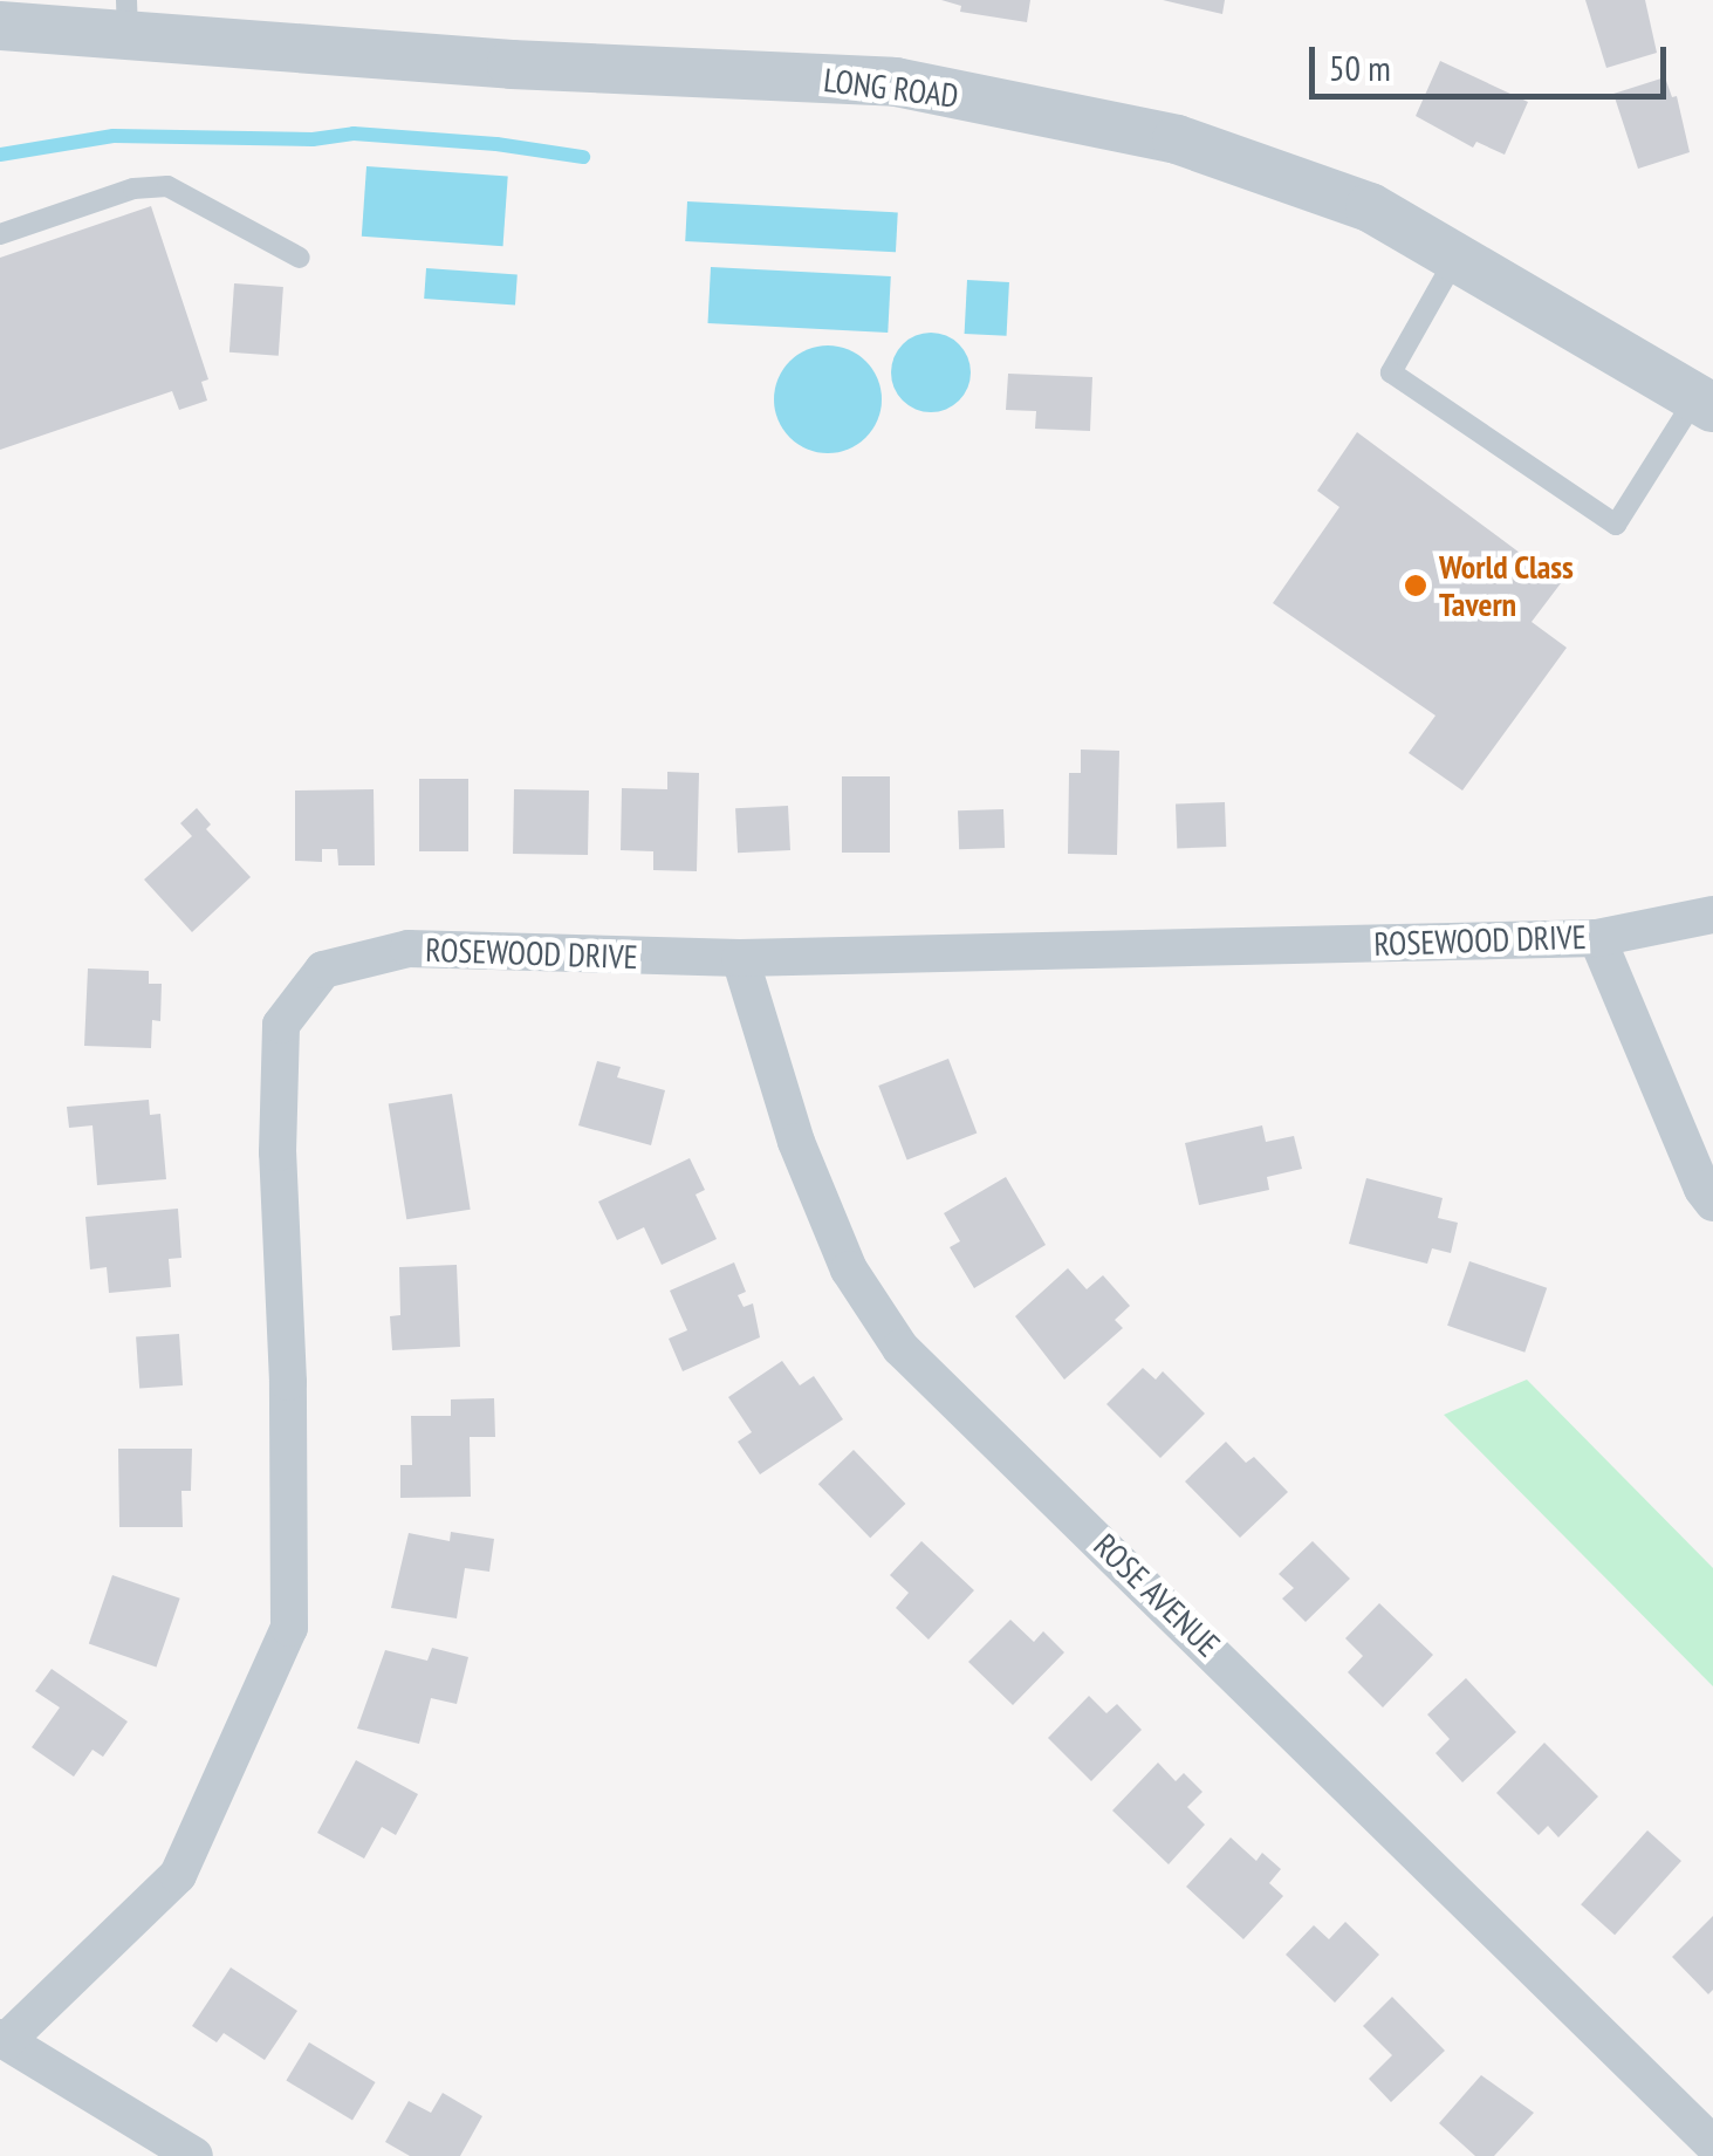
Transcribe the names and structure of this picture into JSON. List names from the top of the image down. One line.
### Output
{"streets":{"street":["LONG ROAD","ROSEWOOD DRIVE","ROSE AVENUE"]},"crossings":[["ROSEWOOD DRIVE","ROSE AVENUE"]],"places":["World Class Tavern"],"scale_bar":"50 m"}
